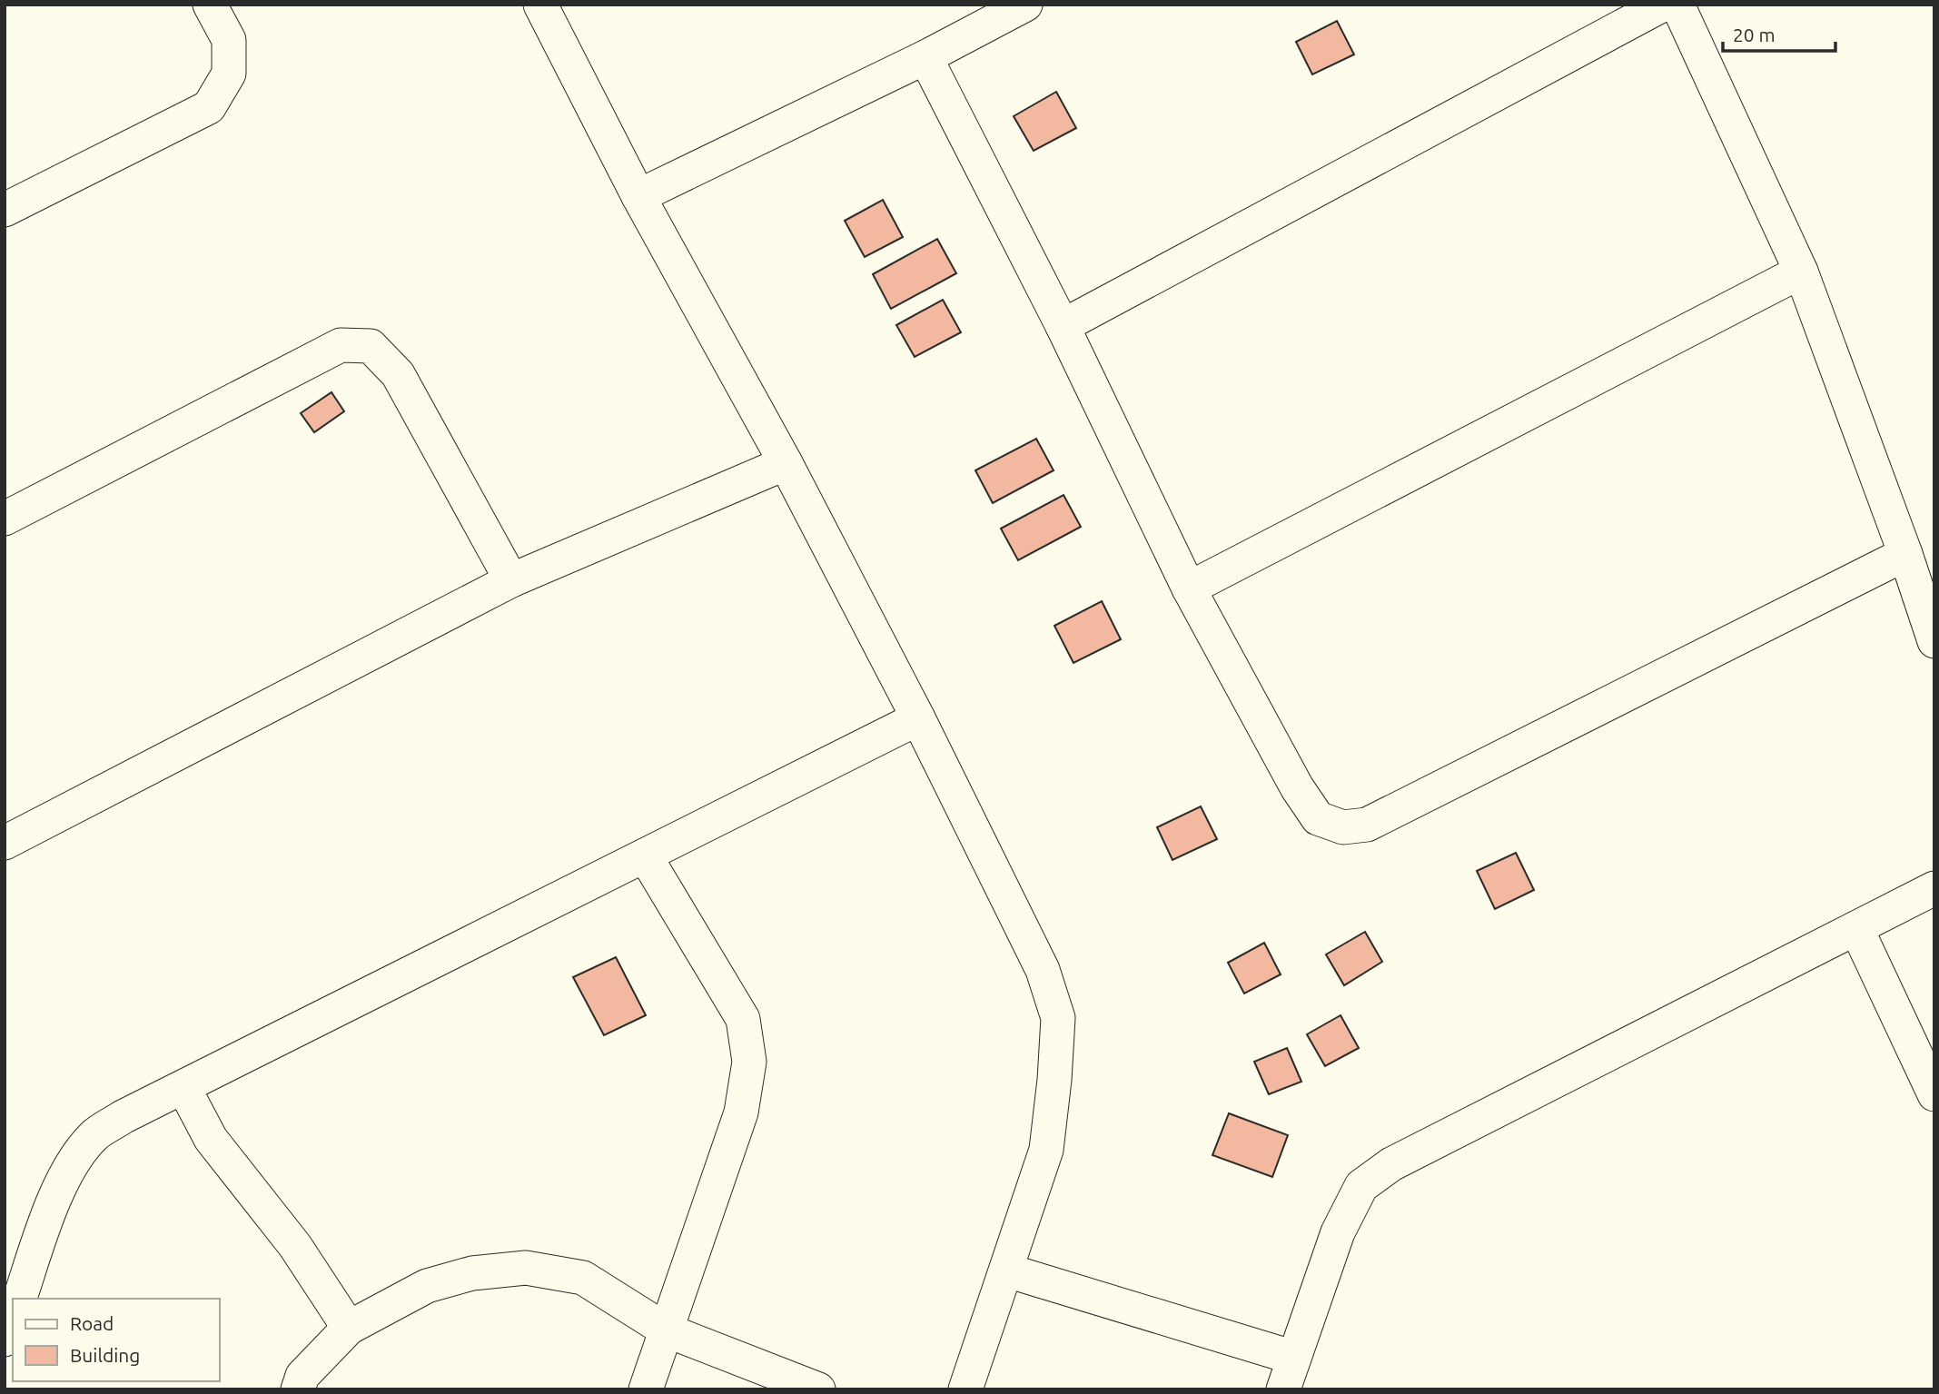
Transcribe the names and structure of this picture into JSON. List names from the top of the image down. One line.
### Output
{"legend":["Road","Building"],"scale_bar":"20 m"}
